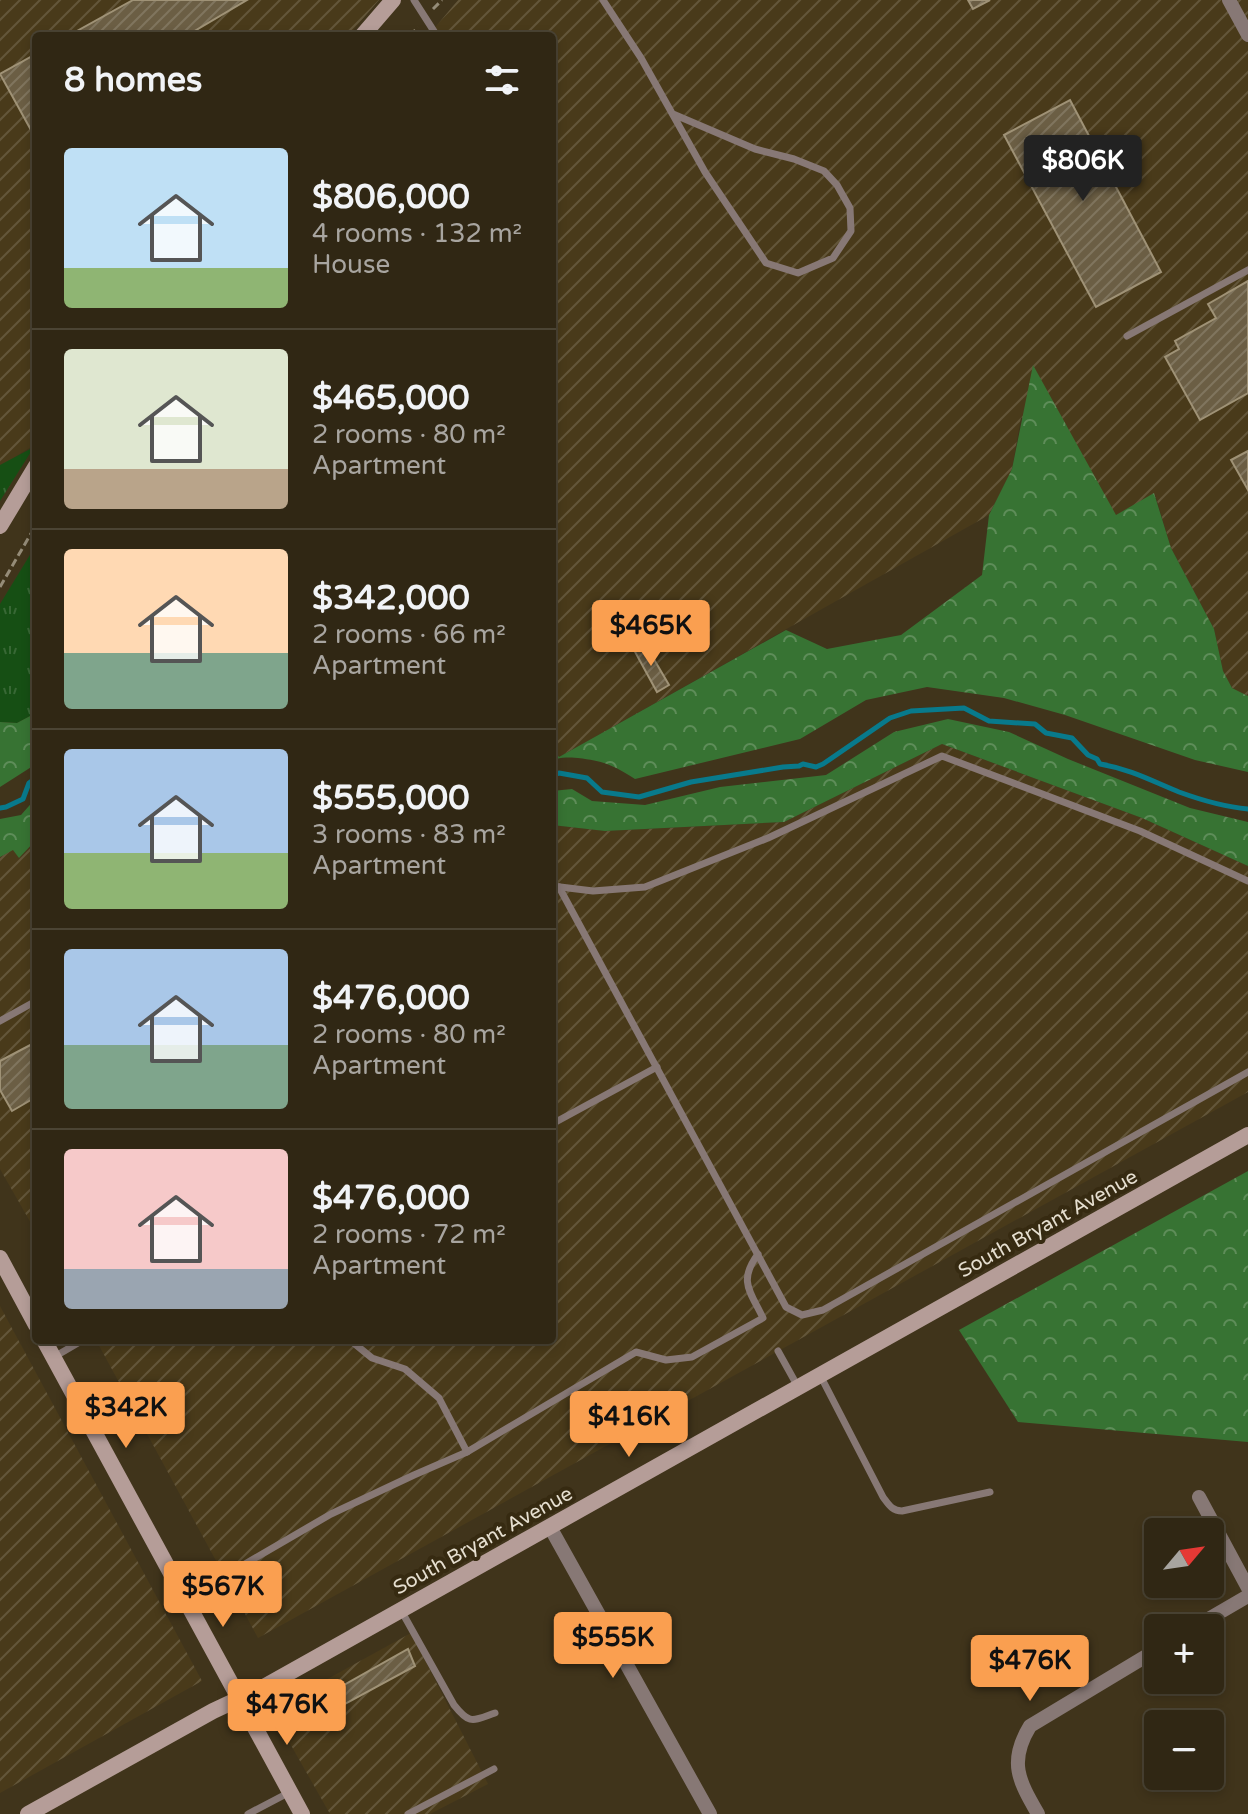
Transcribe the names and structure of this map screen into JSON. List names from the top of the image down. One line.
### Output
{"streets":{"street":["South Bryant Avenue"]},"north":"top right","page":{"heading":"8 homes","list":[{"name":"$806,000","note":"4 rooms · 132 m² · House"},{"name":"$465,000","note":"2 rooms · 80 m² · Apartment"},{"name":"$342,000","note":"2 rooms · 66 m² · Apartment"},{"name":"$555,000","note":"3 rooms · 83 m² · Apartment"},{"name":"$476,000","note":"2 rooms · 80 m² · Apartment"},{"name":"$476,000","note":"2 rooms · 72 m² · Apartment"}],"price":["$806K","$465K","$342K","$416K","$567K","$555K","$476K","$476K"],"map_buttons":["+","−"]}}
